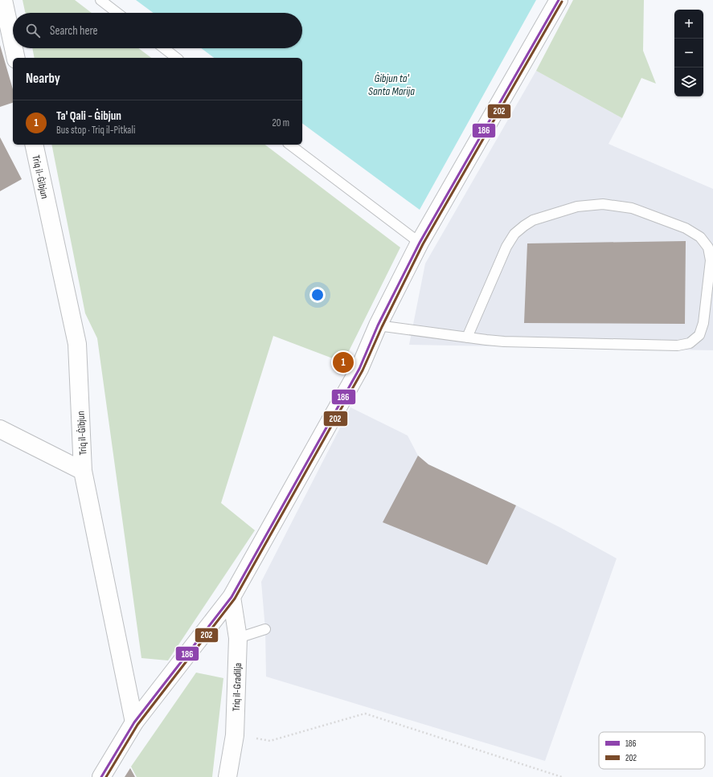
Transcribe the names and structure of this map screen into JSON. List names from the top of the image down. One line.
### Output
{"streets":{"street":["Triq il-Ġibjun","Triq il-Gradilja"]},"water":["Ġibjun ta' Santa Marija"],"lines":["transit line 186","transit line 202"],"legend":["186","202"],"page":{"map_buttons":["+","−"],"search":"Search here","heading":"Nearby","list":[{"mark":"1","name":"Ta' Qali - Ġibjun","note":"Bus stop · Triq il-Pitkali","value":"20 m"}],"pins":"1"}}
